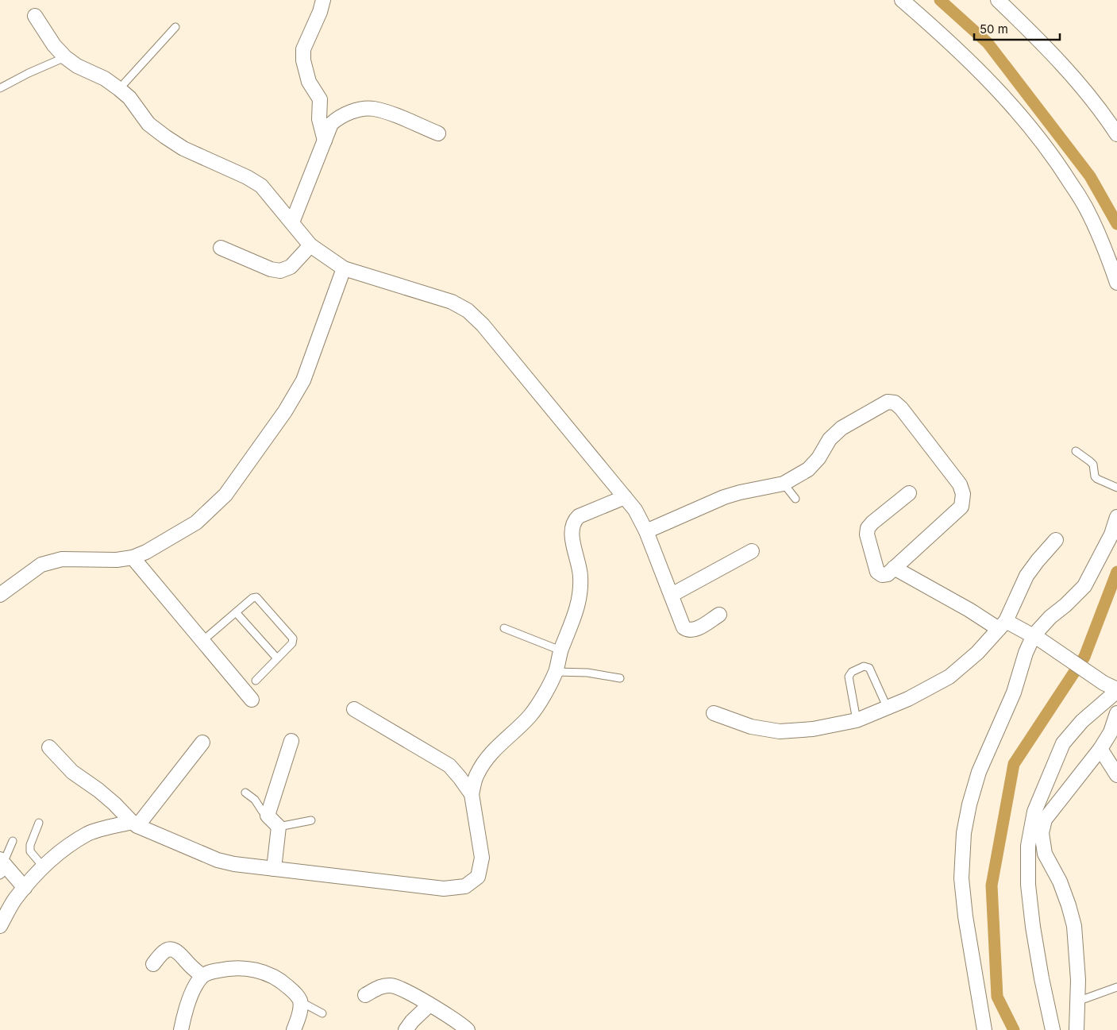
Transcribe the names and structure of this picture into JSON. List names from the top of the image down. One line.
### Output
{"scale_bar":"50 m"}
